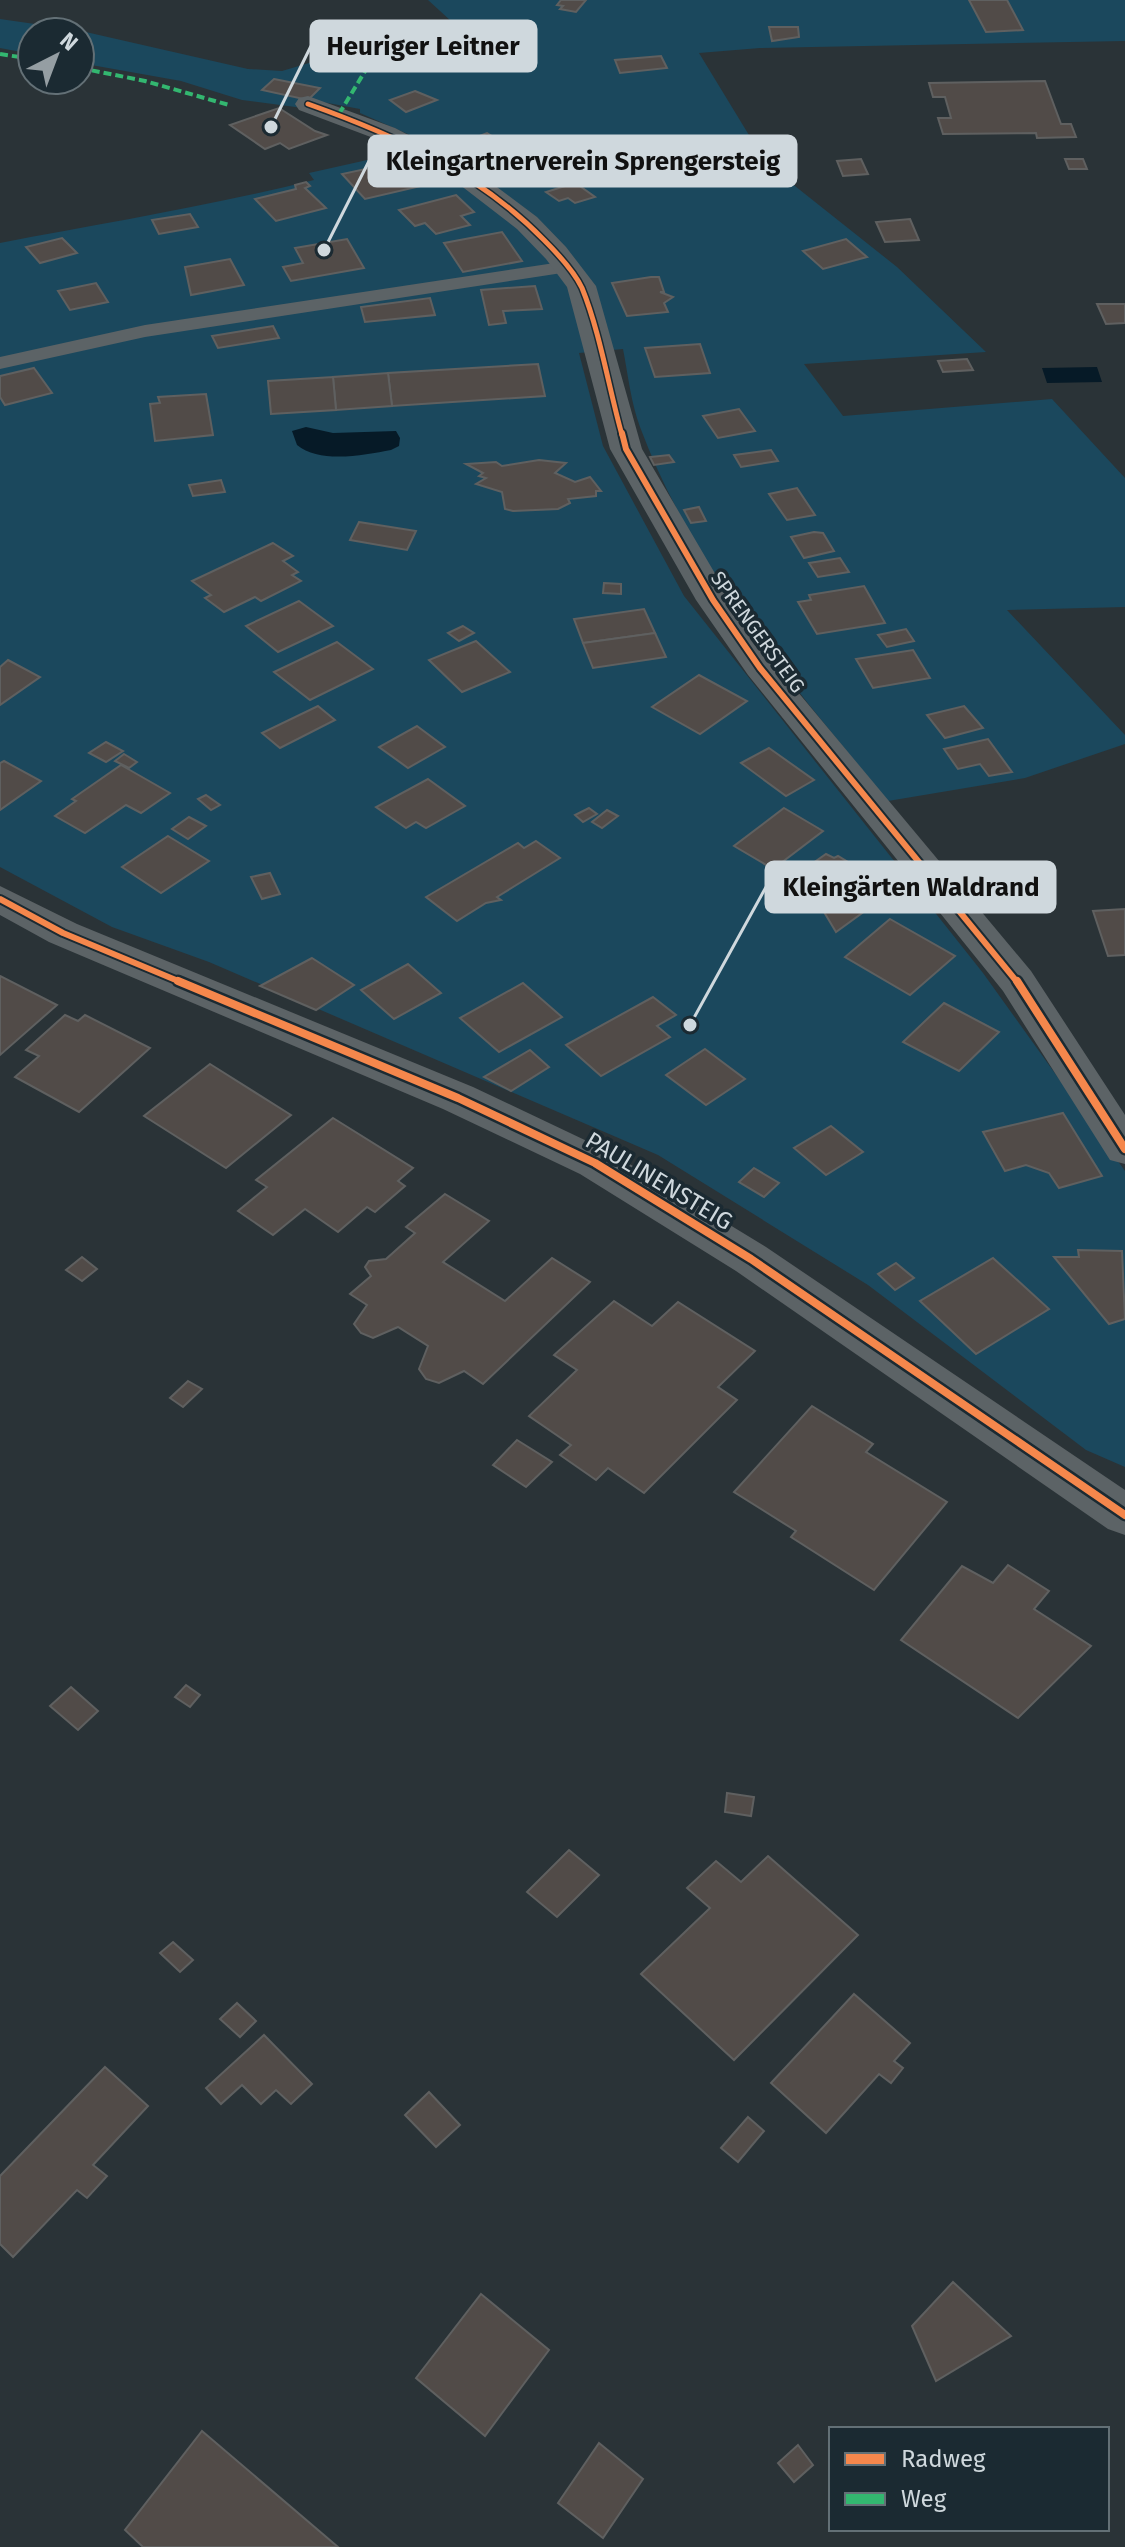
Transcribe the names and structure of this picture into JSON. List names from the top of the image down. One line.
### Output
{"streets":{"street":["SPRENGERSTEIG","PAULINENSTEIG"]},"places":["Heuriger Leitner","Kleingartnerverein Sprengersteig","Kleingärten Waldrand"],"legend":["Radweg","Weg"],"north":"top right"}
